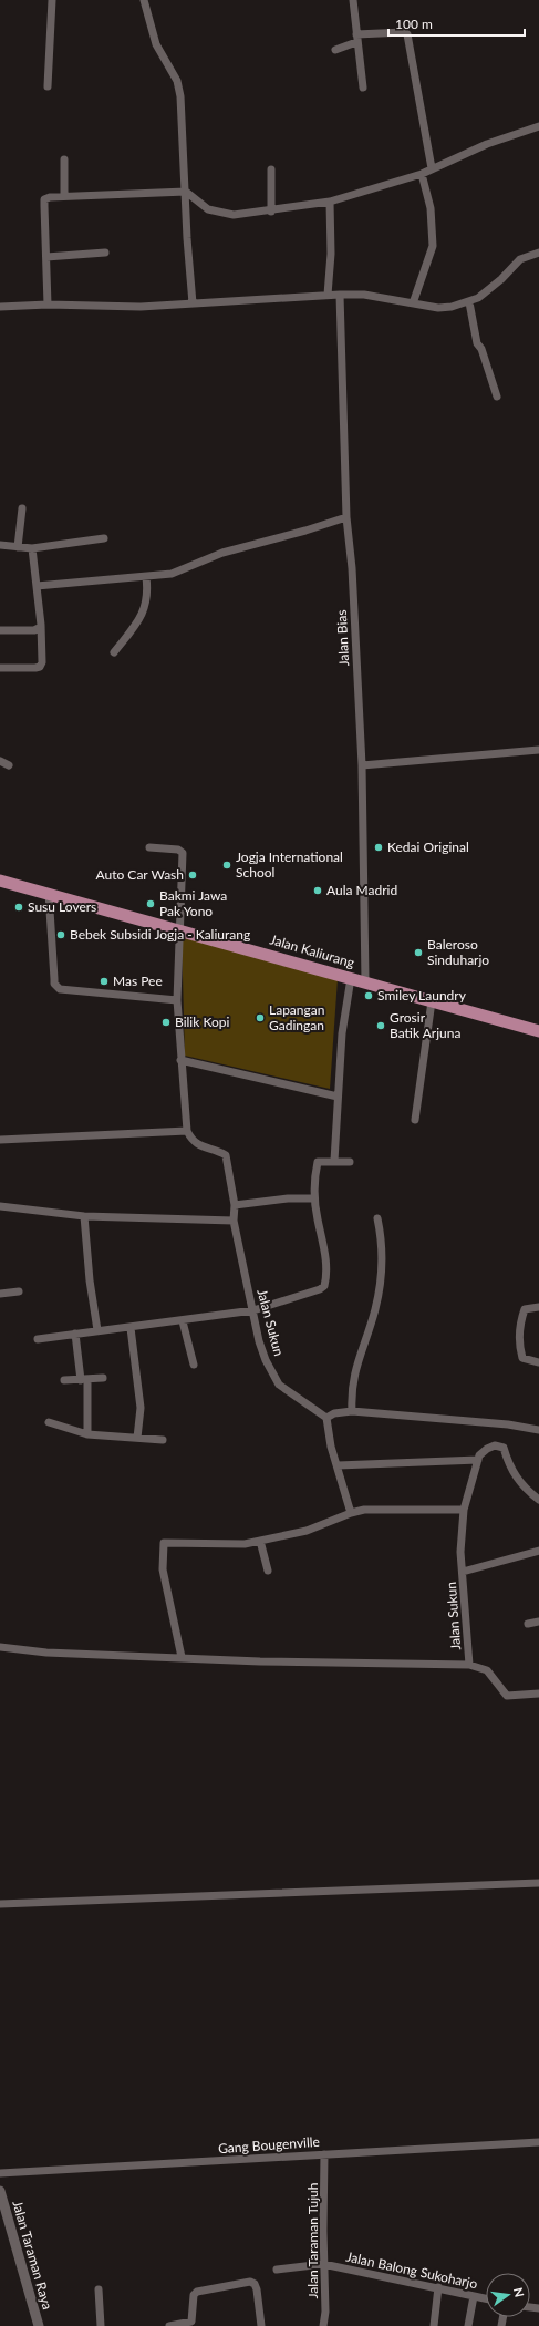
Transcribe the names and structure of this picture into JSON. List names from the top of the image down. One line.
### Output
{"streets":{"main road":["Jalan Kaliurang"],"street":["Jalan Bias","Jalan Sukun","Gang Bougenville","Jalan Taraman Tujuh","Jalan Taraman Raya","Jalan Balong Sukoharjo"]},"crossings":[["Jalan Bias","Jalan Kaliurang"],["Gang Bougenville","Jalan Taraman Tujuh"],["Jalan Taraman Tujuh","Jalan Balong Sukoharjo"]],"places":["Kedai Original","Jogja International School","Auto Car Wash","Aula Madrid","Bakmi Jawa Pak Yono","Susu Lovers","Bebek Subsidi Jogja - Kaliurang","Baleroso Sinduharjo","Mas Pee","Smiley Laundry","Lapangan Gadingan","Bilik Kopi","Grosir Batik Arjuna"],"scale_bar":"100 m","north":"right"}
